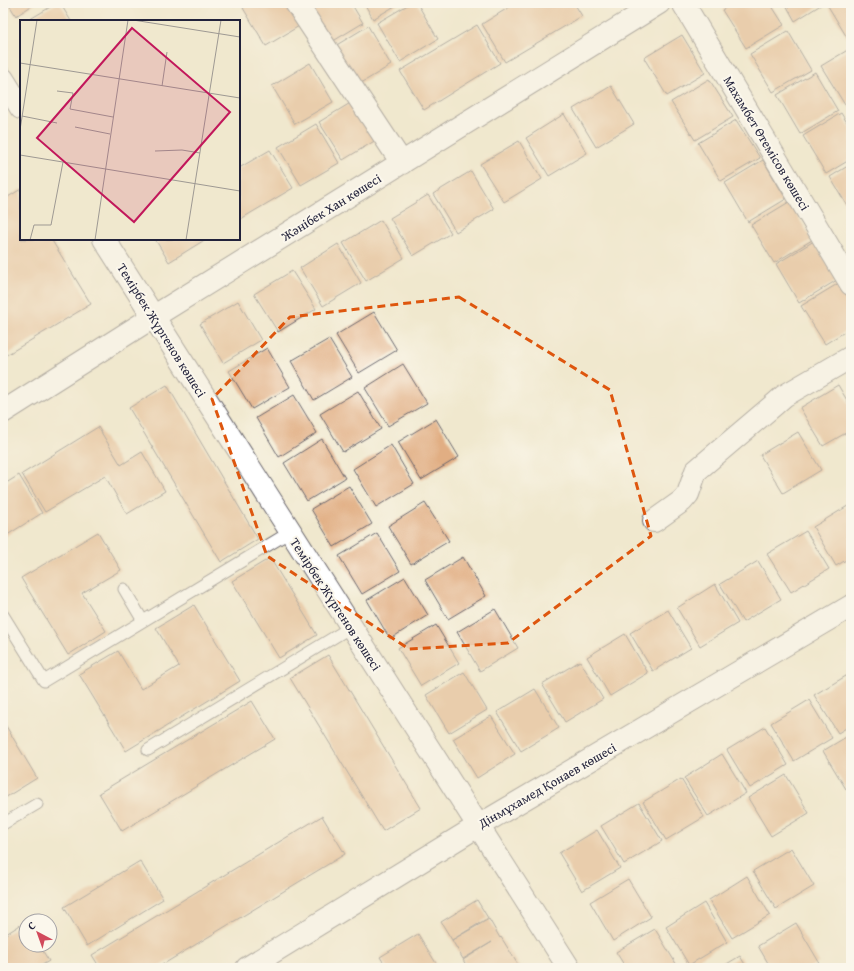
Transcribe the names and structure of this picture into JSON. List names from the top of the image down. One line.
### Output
{"streets":{"street":["Махамбет Өтемісов көшесі","Жәнібек Хан көшесі","Темірбек Жүргенов көшесі","Дінмұхамед Қонаев көшесі"]},"crossings":[["Жәнібек Хан көшесі","Темірбек Жүргенов көшесі"],["Темірбек Жүргенов көшесі","Дінмұхамед Қонаев көшесі"]],"north":"top left"}
